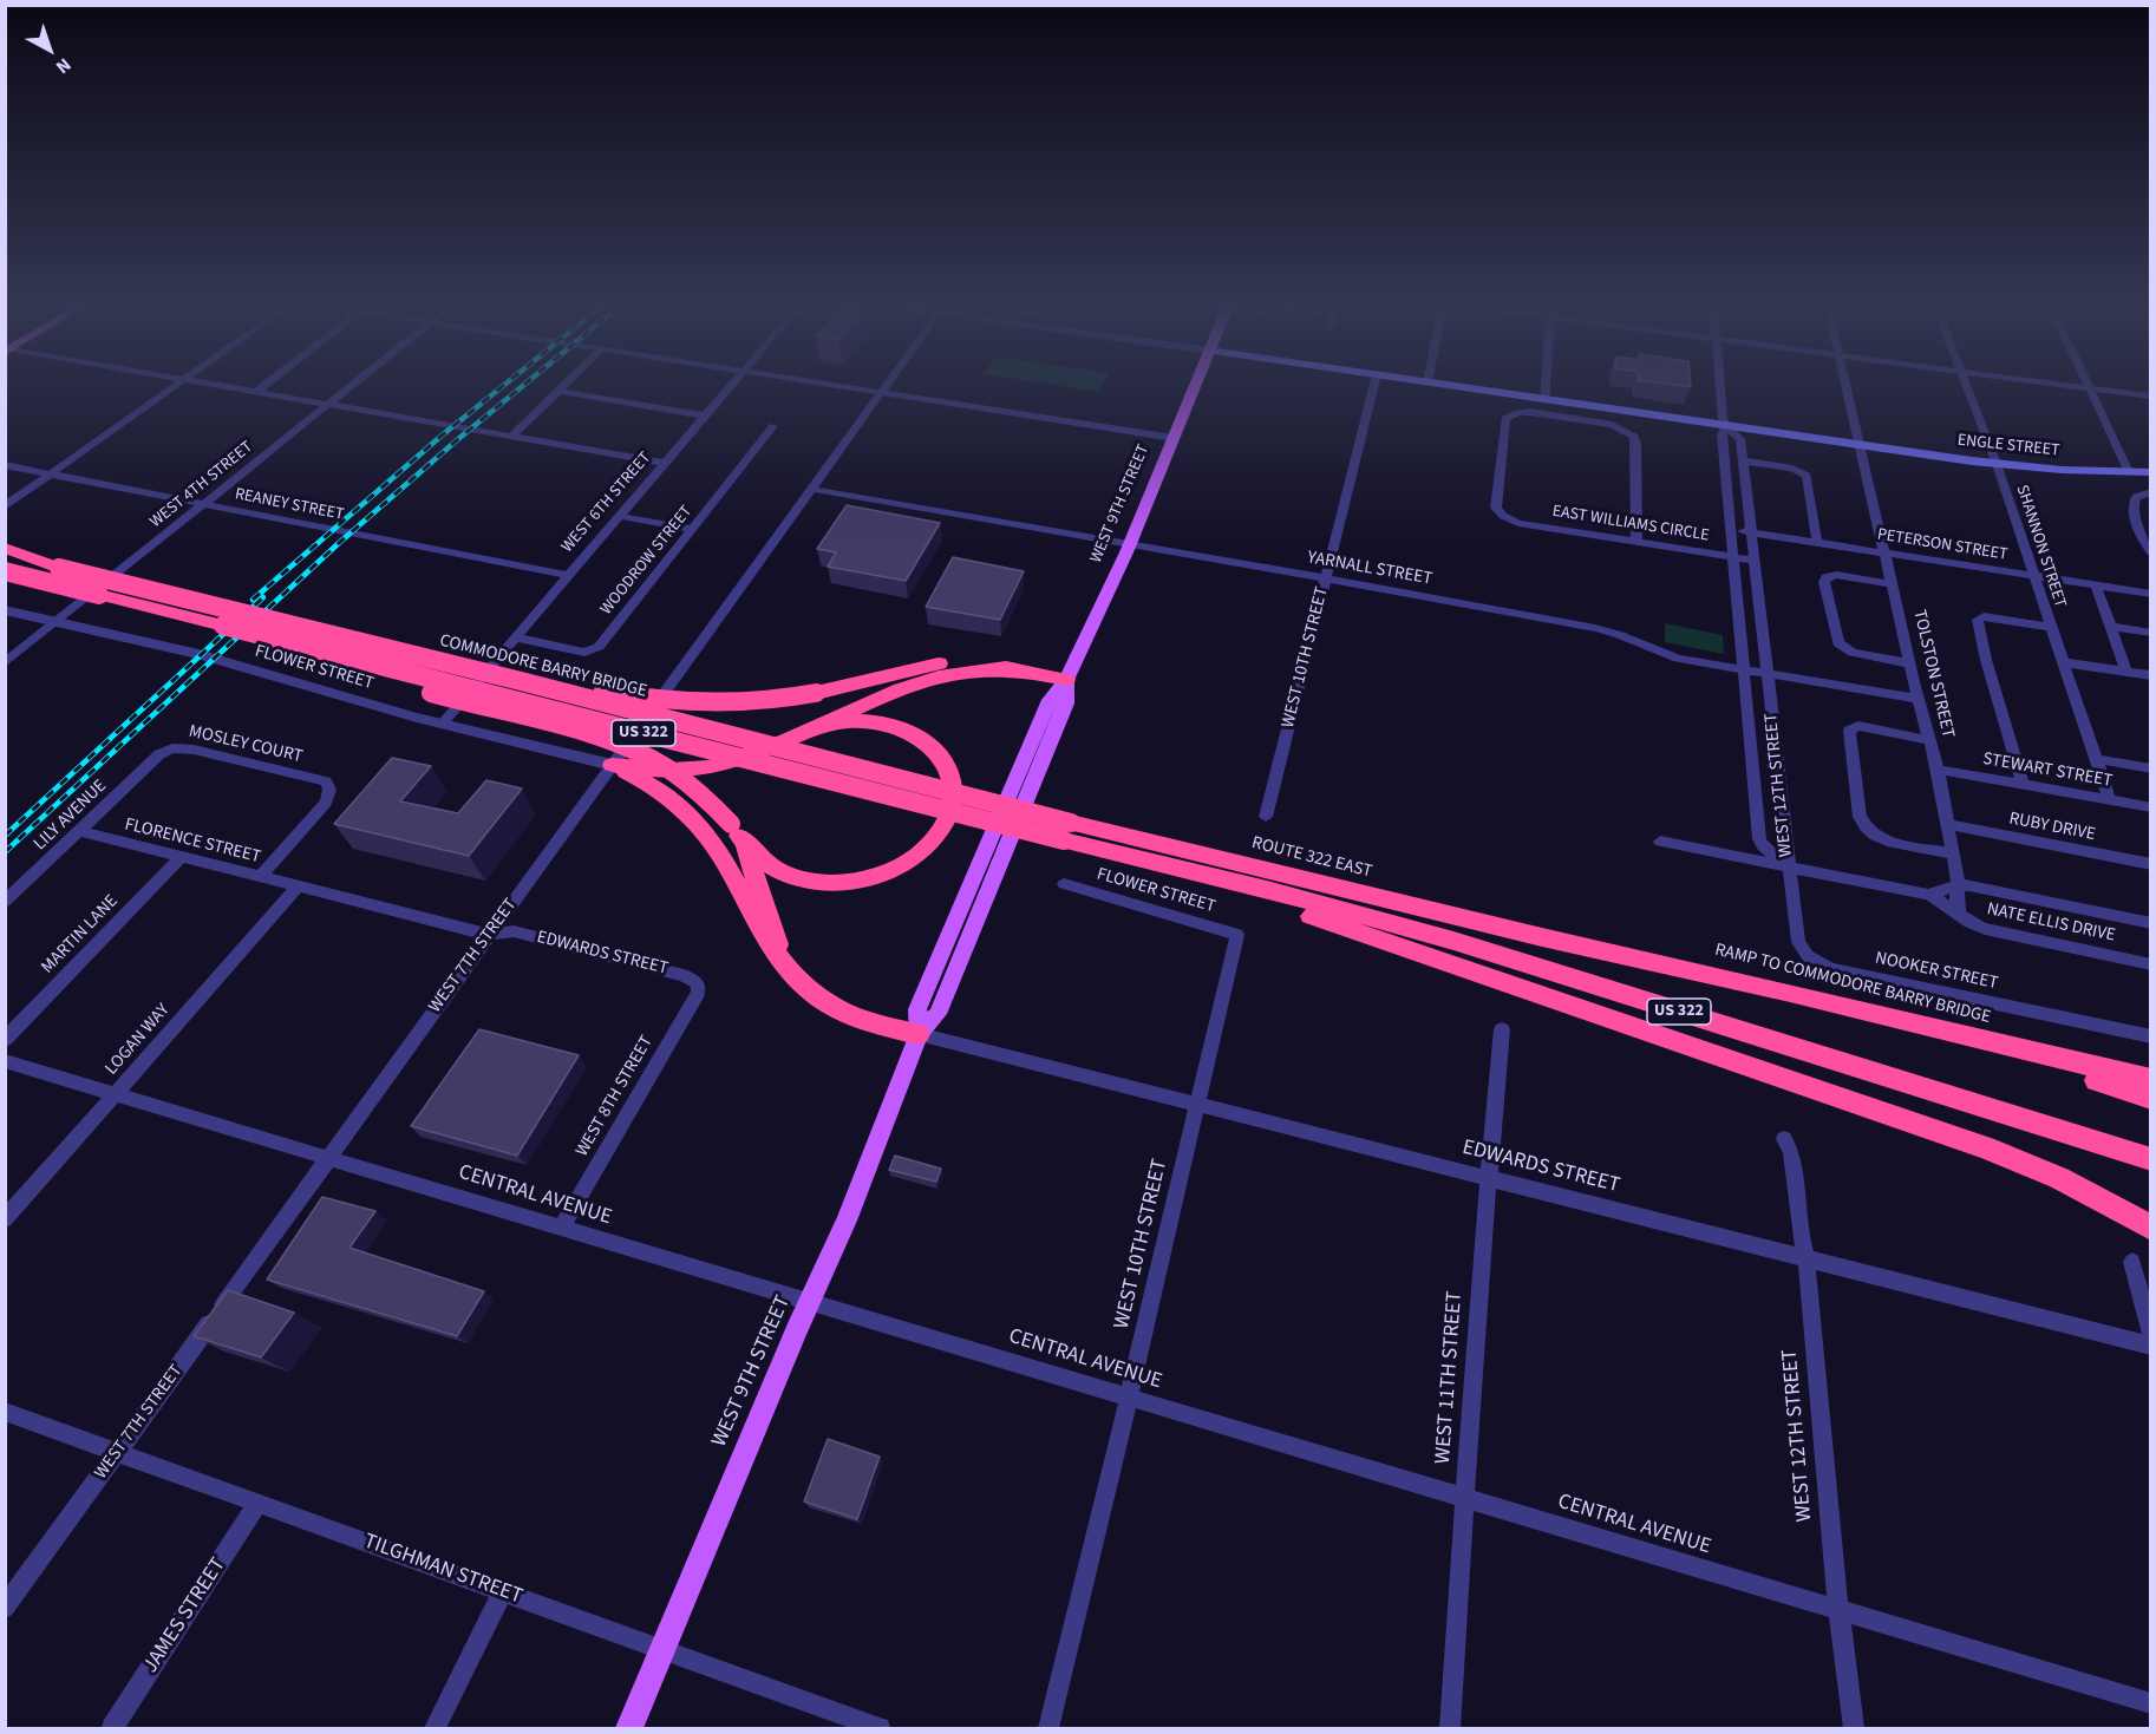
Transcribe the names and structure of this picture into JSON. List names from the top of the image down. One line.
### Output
{"streets":{"highway":["COMMODORE BARRY BRIDGE","US 322","ROUTE 322 EAST","RAMP TO COMMODORE BARRY BRIDGE"],"main road":["ENGLE STREET","WEST 9TH STREET"],"street":["WEST 4TH STREET","WEST 6TH STREET","REANEY STREET","EAST WILLIAMS CIRCLE","PETERSON STREET","SHANNON STREET","WOODROW STREET","YARNALL STREET","WEST 10TH STREET","FLOWER STREET","TOLSTON STREET","MOSLEY COURT","STEWART STREET","WEST 12TH STREET","LILY AVENUE","RUBY DRIVE","FLORENCE STREET","NATE ELLIS DRIVE","MARTIN LANE","EDWARDS STREET","WEST 7TH STREET","NOOKER STREET","LOGAN WAY","WEST 8TH STREET","CENTRAL AVENUE","WEST 11TH STREET","TILGHMAN STREET","JAMES STREET"]},"crossings":[["ENGLE STREET","SHANNON STREET"],["ENGLE STREET","TOLSTON STREET"],["ENGLE STREET","WEST 12TH STREET"],["WEST 4TH STREET","REANEY STREET"],["WEST 4TH STREET","FLOWER STREET"],["WEST 6TH STREET","REANEY STREET"],["WEST 6TH STREET","WOODROW STREET"],["WEST 6TH STREET","FLOWER STREET"],["WEST 9TH STREET","YARNALL STREET"],["WEST 9TH STREET","EDWARDS STREET"],["WEST 9TH STREET","CENTRAL AVENUE"],["WEST 9TH STREET","TILGHMAN STREET"],["EAST WILLIAMS CIRCLE","WEST 12TH STREET"],["PETERSON STREET","SHANNON STREET"],["PETERSON STREET","TOLSTON STREET"],["PETERSON STREET","WEST 12TH STREET"],["SHANNON STREET","STEWART STREET"],["YARNALL STREET","WEST 10TH STREET"],["YARNALL STREET","TOLSTON STREET"],["YARNALL STREET","WEST 12TH STREET"],["YARNALL STREET","WEST 7TH STREET"],["WEST 10TH STREET","FLOWER STREET"],["WEST 10TH STREET","EDWARDS STREET"],["WEST 10TH STREET","CENTRAL AVENUE"],["COMMODORE BARRY BRIDGE","US 322"],["COMMODORE BARRY BRIDGE","ROUTE 322 EAST"],["FLOWER STREET","WEST 7TH STREET"],["TOLSTON STREET","STEWART STREET"],["TOLSTON STREET","RUBY DRIVE"],["TOLSTON STREET","NATE ELLIS DRIVE"],["US 322","ROUTE 322 EAST"],["MOSLEY COURT","LILY AVENUE"],["MOSLEY COURT","FLORENCE STREET"],["WEST 12TH STREET","NATE ELLIS DRIVE"],["WEST 12TH STREET","EDWARDS STREET"],["WEST 12TH STREET","NOOKER STREET"],["WEST 12TH STREET","CENTRAL AVENUE"],["LILY AVENUE","FLORENCE STREET"],["FLORENCE STREET","MARTIN LANE"],["FLORENCE STREET","EDWARDS STREET"],["FLORENCE STREET","LOGAN WAY"],["ROUTE 322 EAST","RAMP TO COMMODORE BARRY BRIDGE"],["NATE ELLIS DRIVE","NOOKER STREET"],["EDWARDS STREET","WEST 7TH STREET"],["EDWARDS STREET","LOGAN WAY"],["EDWARDS STREET","WEST 8TH STREET"],["EDWARDS STREET","WEST 11TH STREET"],["WEST 7TH STREET","CENTRAL AVENUE"],["WEST 7TH STREET","TILGHMAN STREET"],["LOGAN WAY","CENTRAL AVENUE"],["WEST 8TH STREET","CENTRAL AVENUE"],["CENTRAL AVENUE","WEST 11TH STREET"],["TILGHMAN STREET","JAMES STREET"]],"north":"bottom right"}
